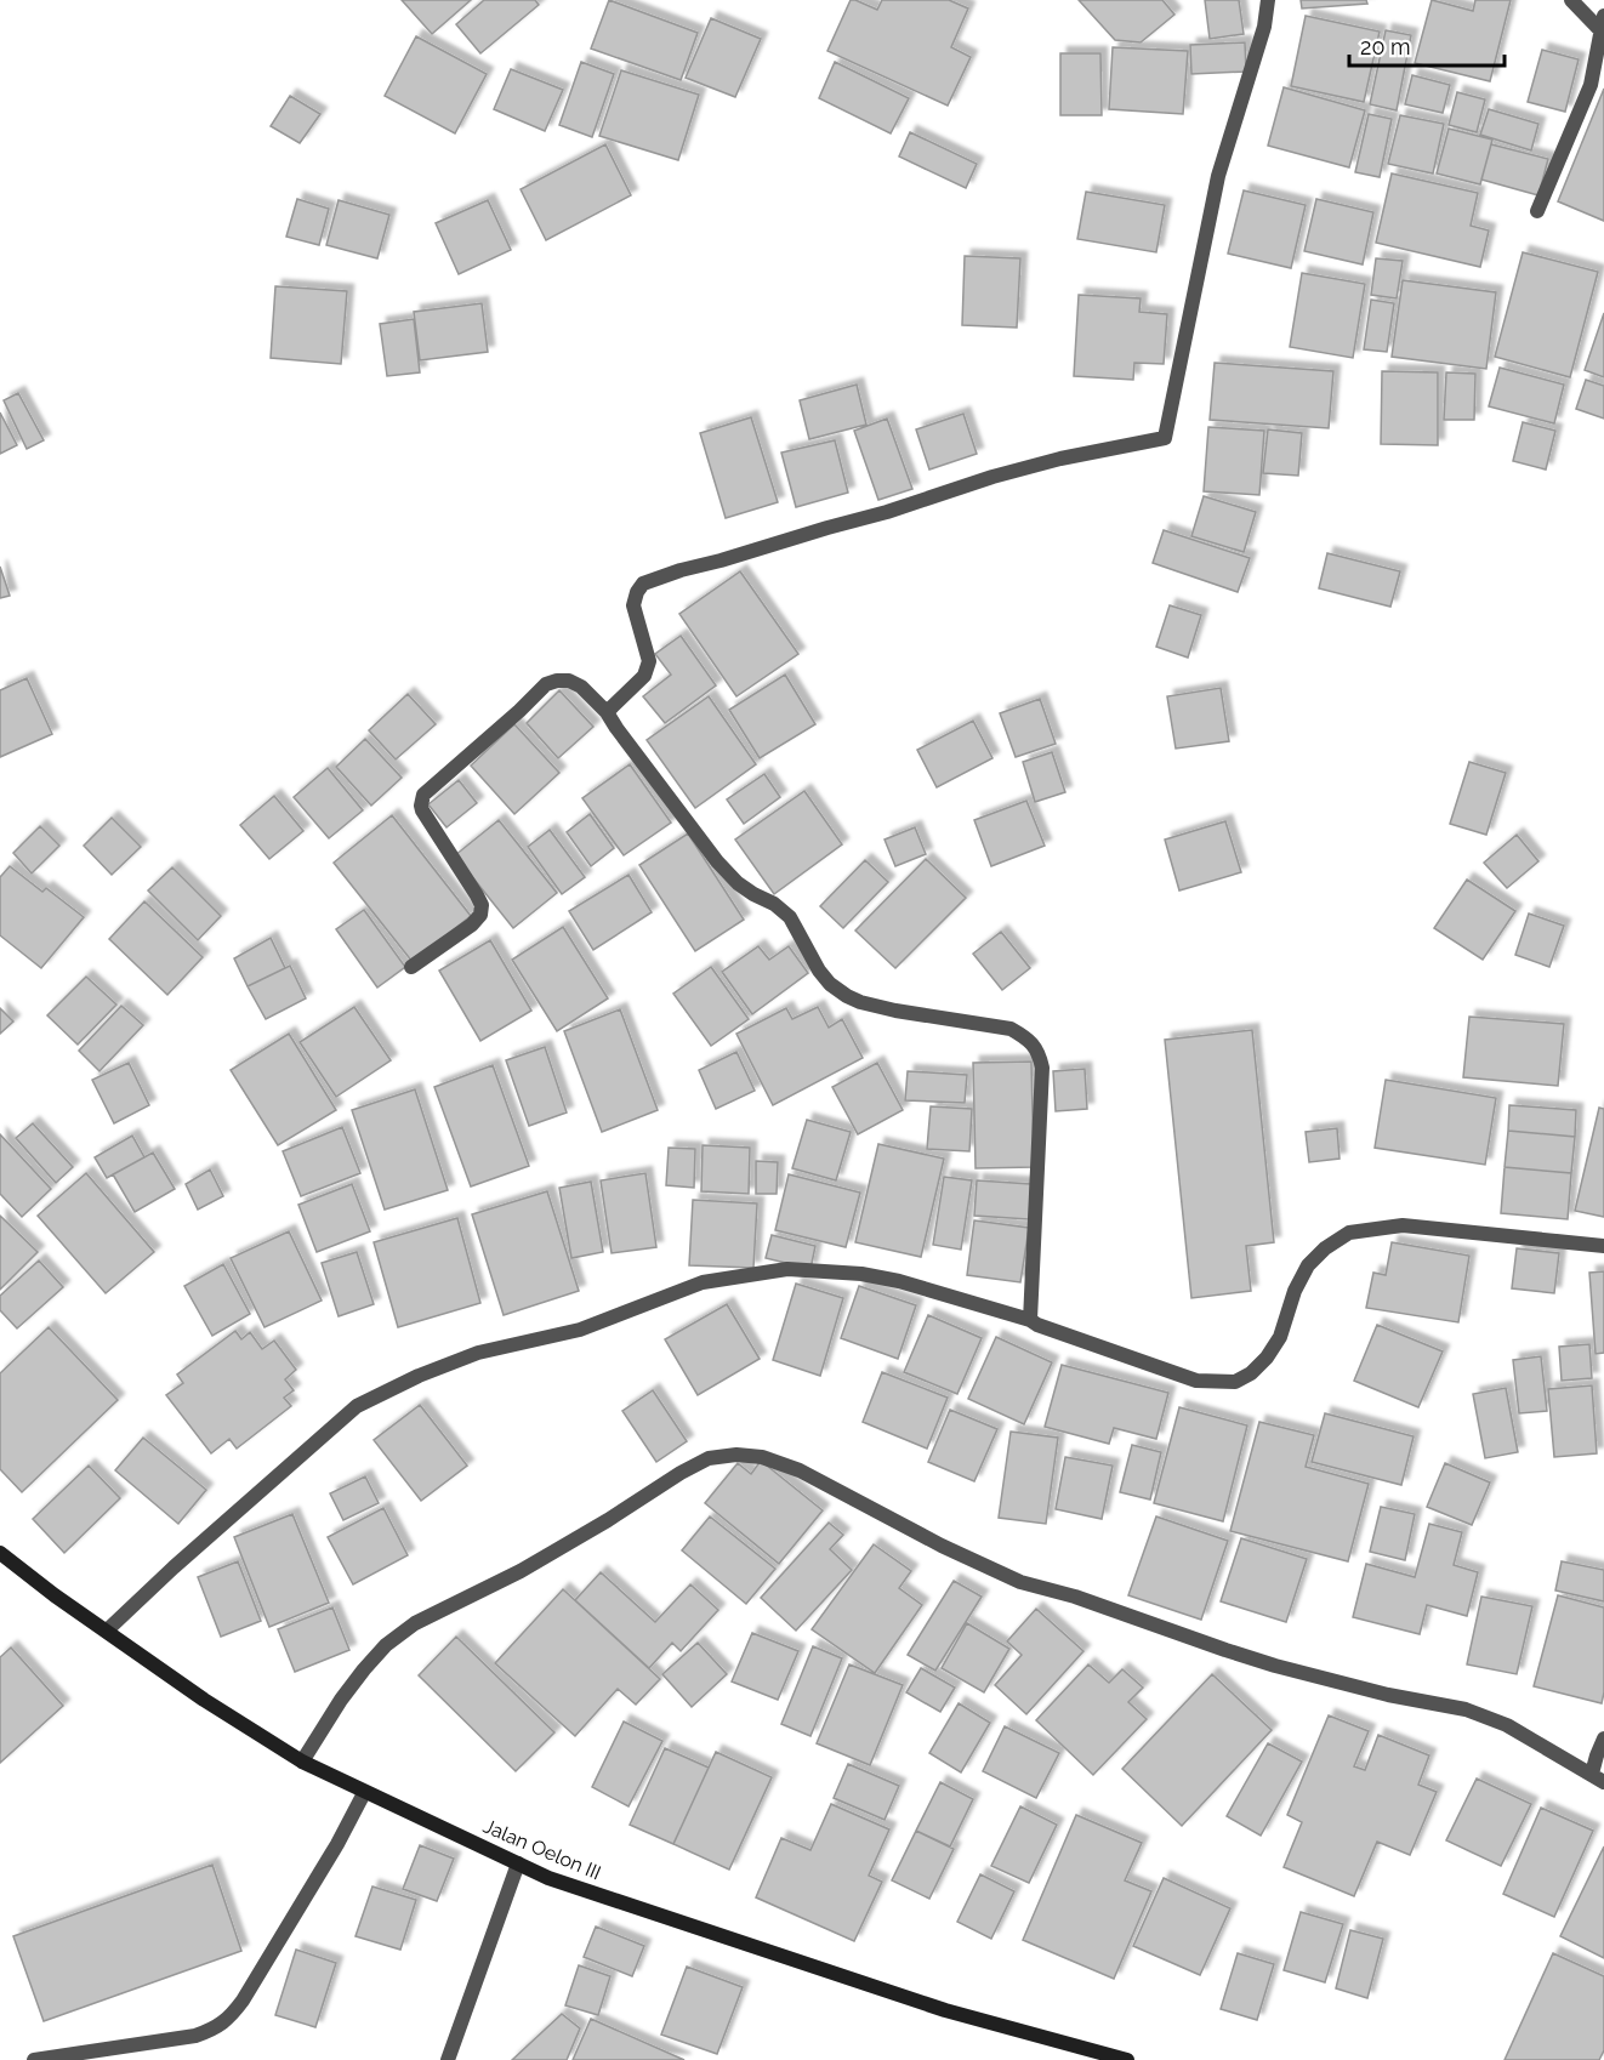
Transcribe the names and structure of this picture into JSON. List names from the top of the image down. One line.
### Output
{"streets":{"street":["Jalan Oelon III"]},"scale_bar":"20 m"}
